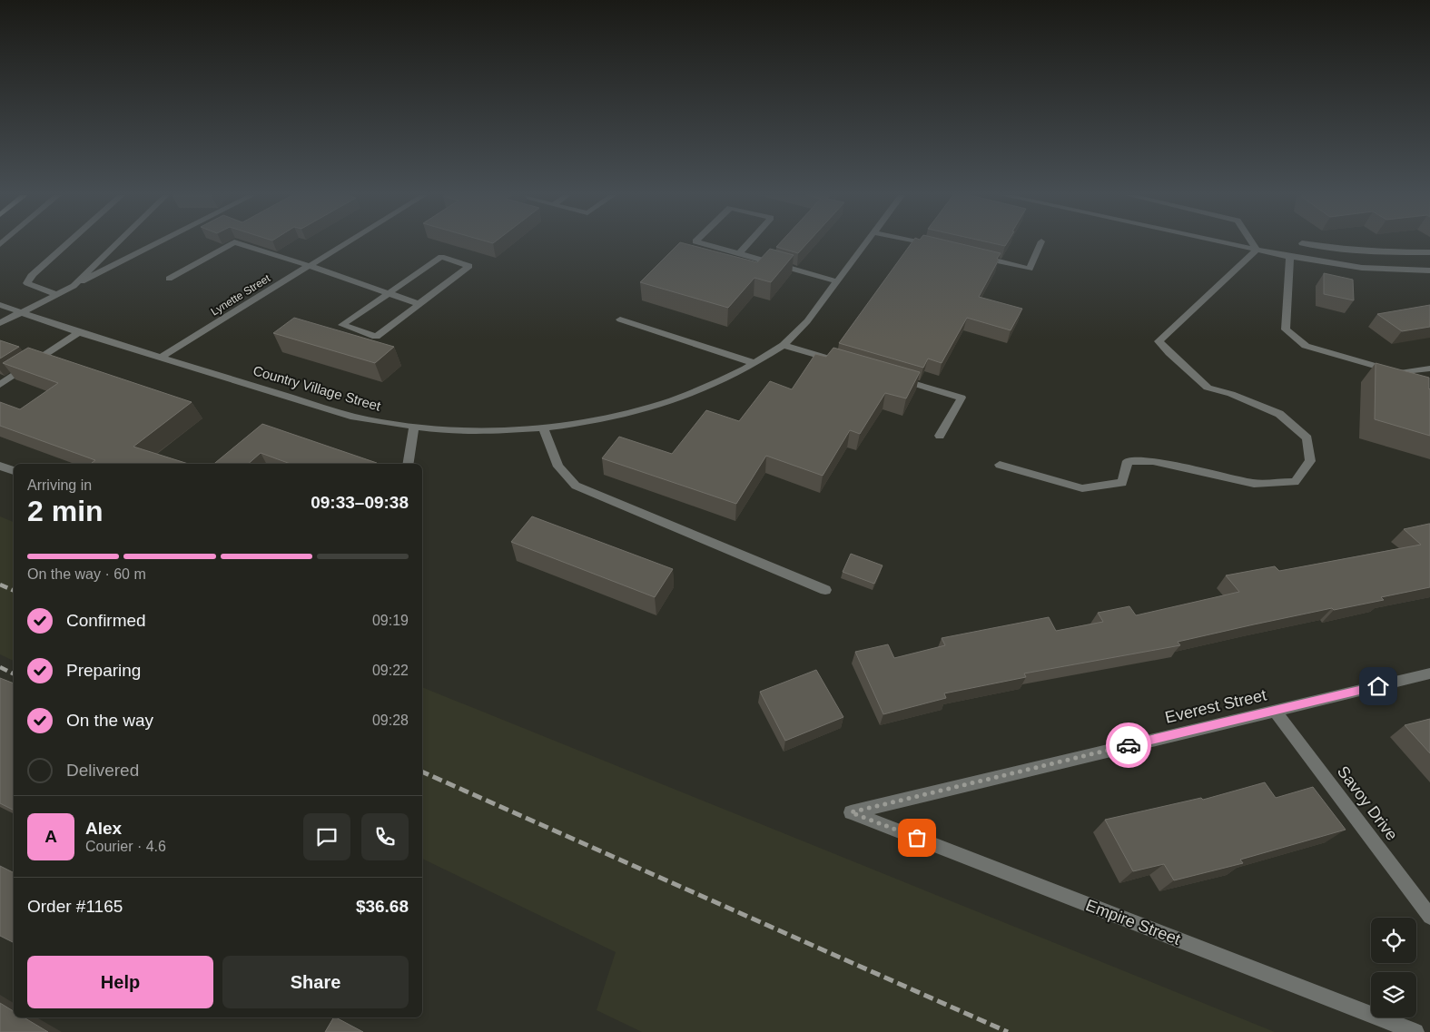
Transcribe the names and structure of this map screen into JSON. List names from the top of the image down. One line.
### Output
{"streets":{"street":["Lynette Street","Country Village Street","Everest Street","Savoy Drive","Empire Street"]},"crossings":[["Lynette Street","Country Village Street"],["Everest Street","Savoy Drive"],["Everest Street","Empire Street"]],"page":{"heading":["2 min","Arriving in","09:33–09:38"],"panel":["Alex","Courier · 4.6","Order #1165","$36.68"],"bar":"On the way · 60 m","list":[["Confirmed","09:19"],["Preparing","09:22"],["On the way","09:28"],"Delivered"],"round":"A","buttons":["Help","Share"]}}
